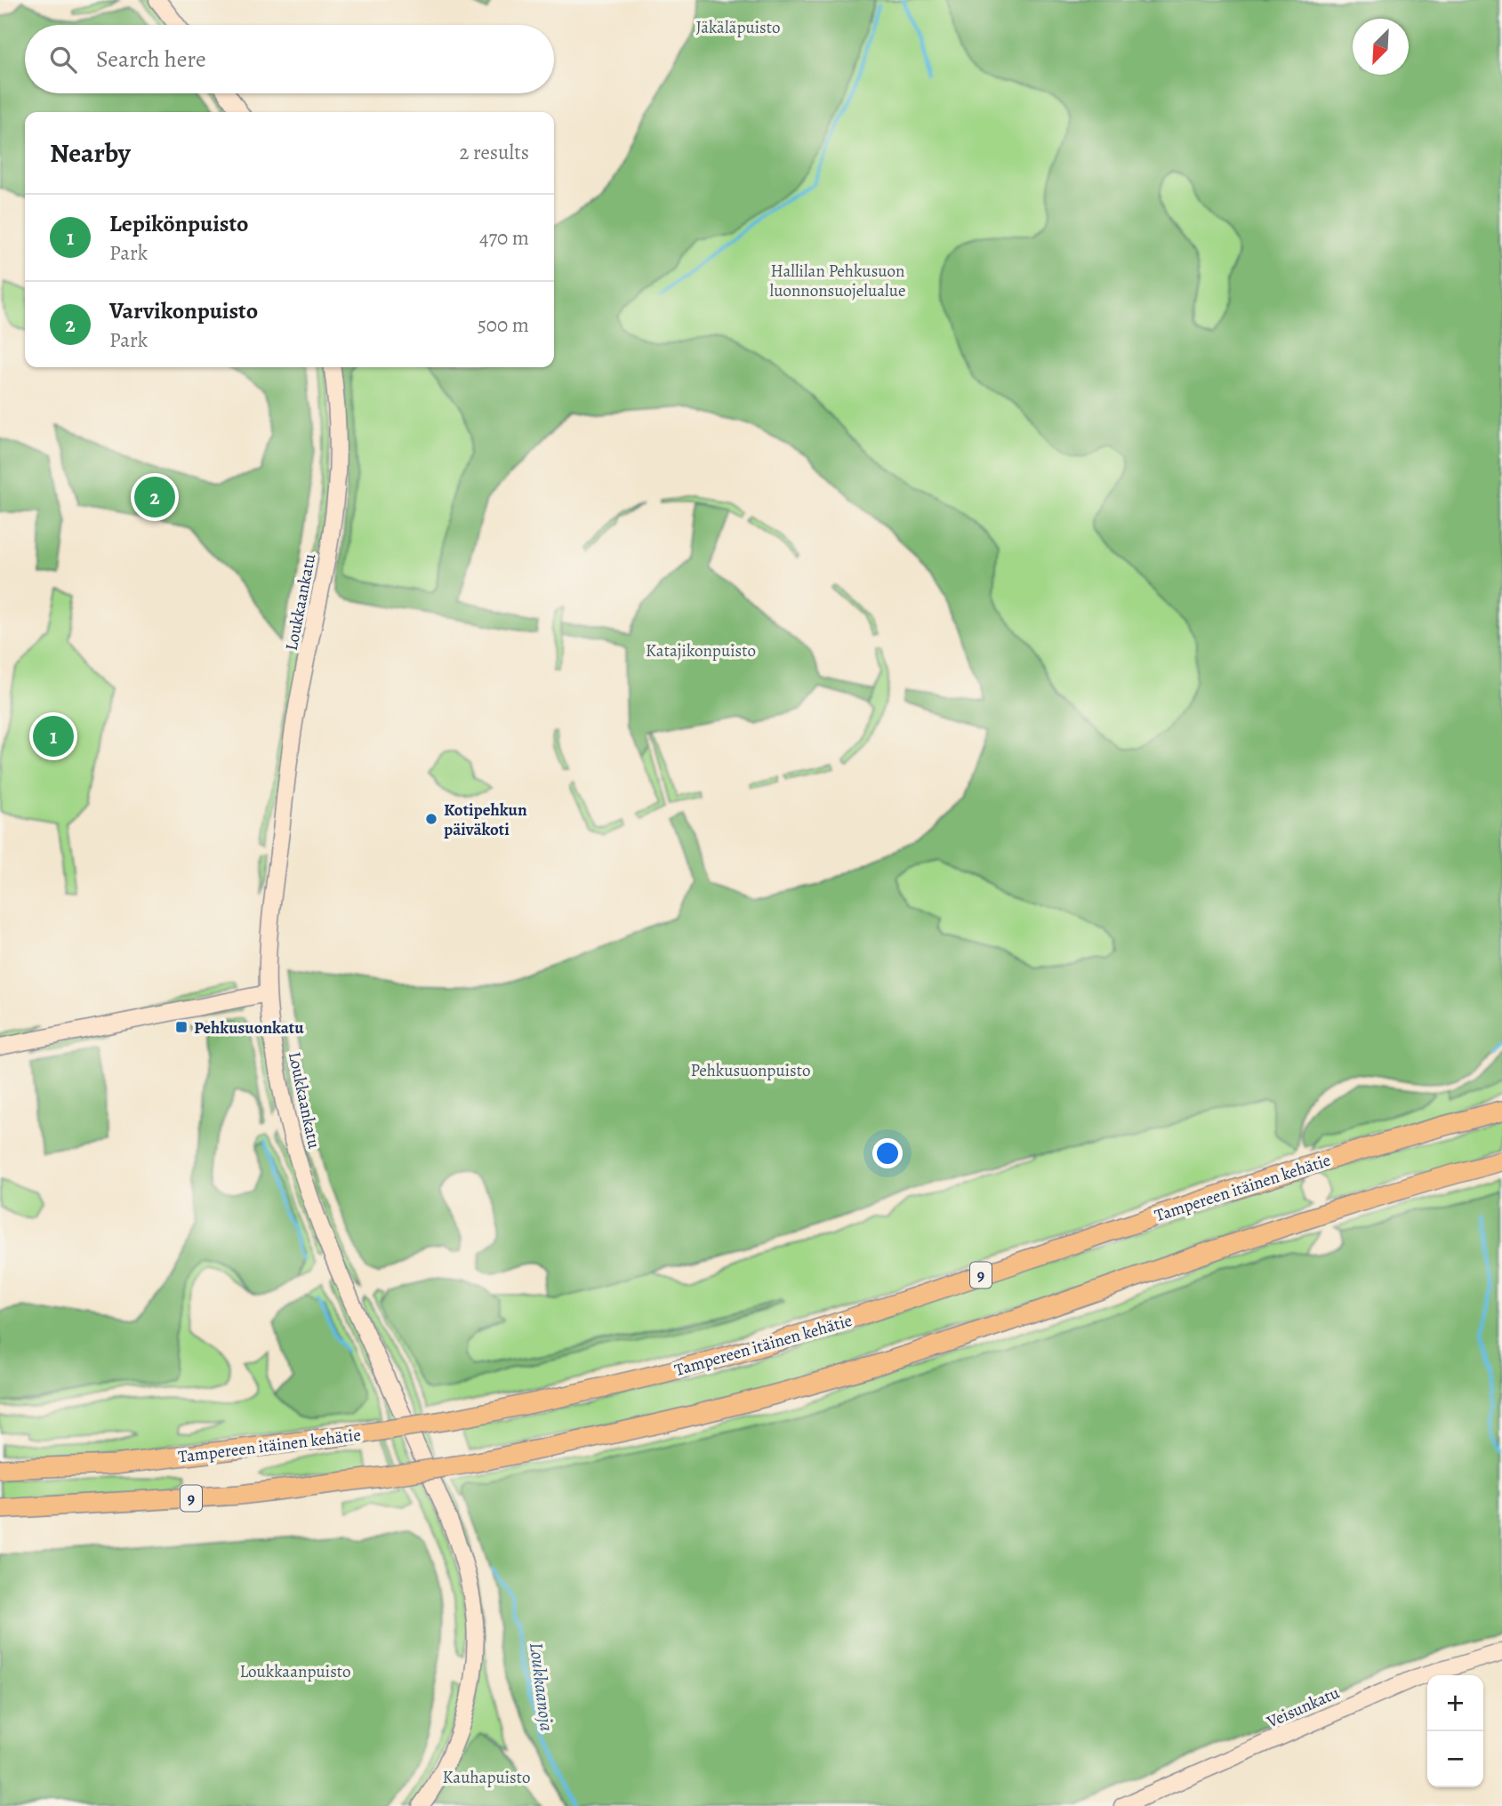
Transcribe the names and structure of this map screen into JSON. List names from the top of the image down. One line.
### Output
{"streets":{"highway":["Tampereen itäinen kehätie","9"],"street":["Loukkaankatu","Veisunkatu"]},"water":["Loukkaanoja"],"parks":["Jäkäläpuisto","Hallilan Pehkusuon luonnonsuojelualue","Katajikonpuisto","Pehkusuonpuisto","Loukkaanpuisto","Kauhapuisto"],"places":{"other":["Kotipehkun päiväkoti"],"transit":["Pehkusuonkatu"]},"north":"bottom left","page":{"search":"Search here","heading":["Nearby","2 results"],"list":[{"mark":"1","name":"Lepikönpuisto","note":"Park","value":"470 m"},{"mark":"2","name":"Varvikonpuisto","note":"Park","value":"500 m"}],"pins":["2","1"],"map_buttons":["+","−"]}}
